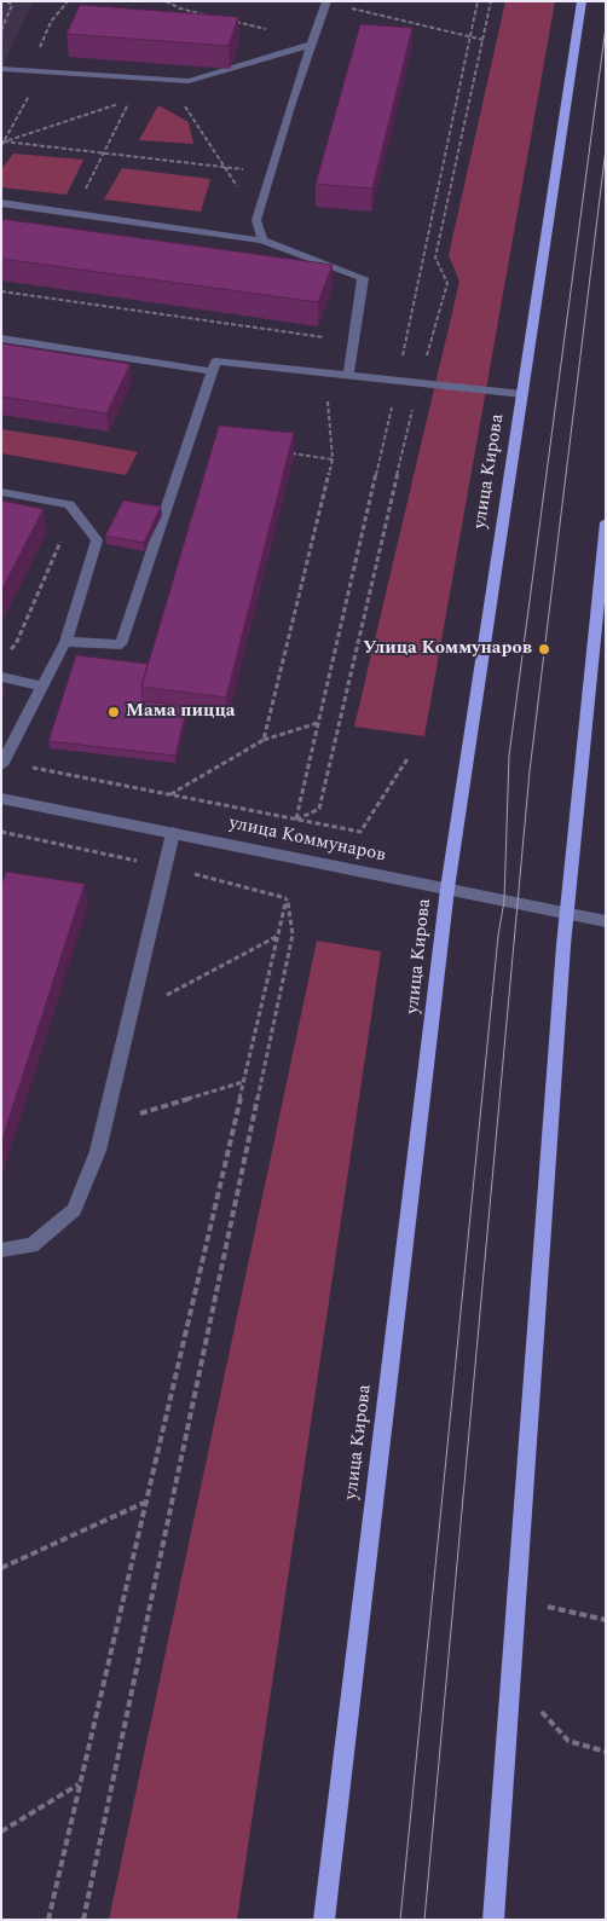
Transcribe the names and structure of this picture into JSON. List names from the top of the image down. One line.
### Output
{"streets":{"main road":["улица Кирова"],"street":["улица Коммунаров"]},"crossings":[["улица Кирова","улица Коммунаров"]],"places":["Улица Коммунаров","Мама пицца"]}
